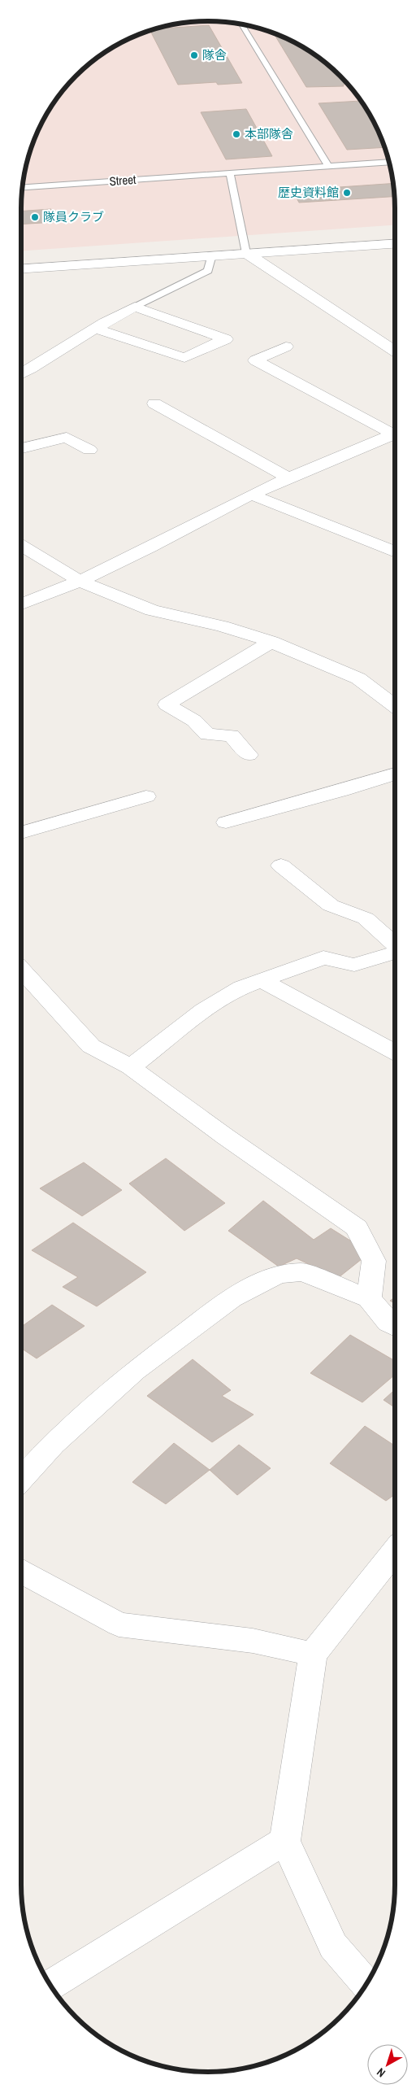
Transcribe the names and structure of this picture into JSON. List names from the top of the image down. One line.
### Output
{"streets":{"lane":["Street"]},"places":["隊舎","本部隊舎","歴史資料館","隊員クラブ"],"north":"bottom left"}
